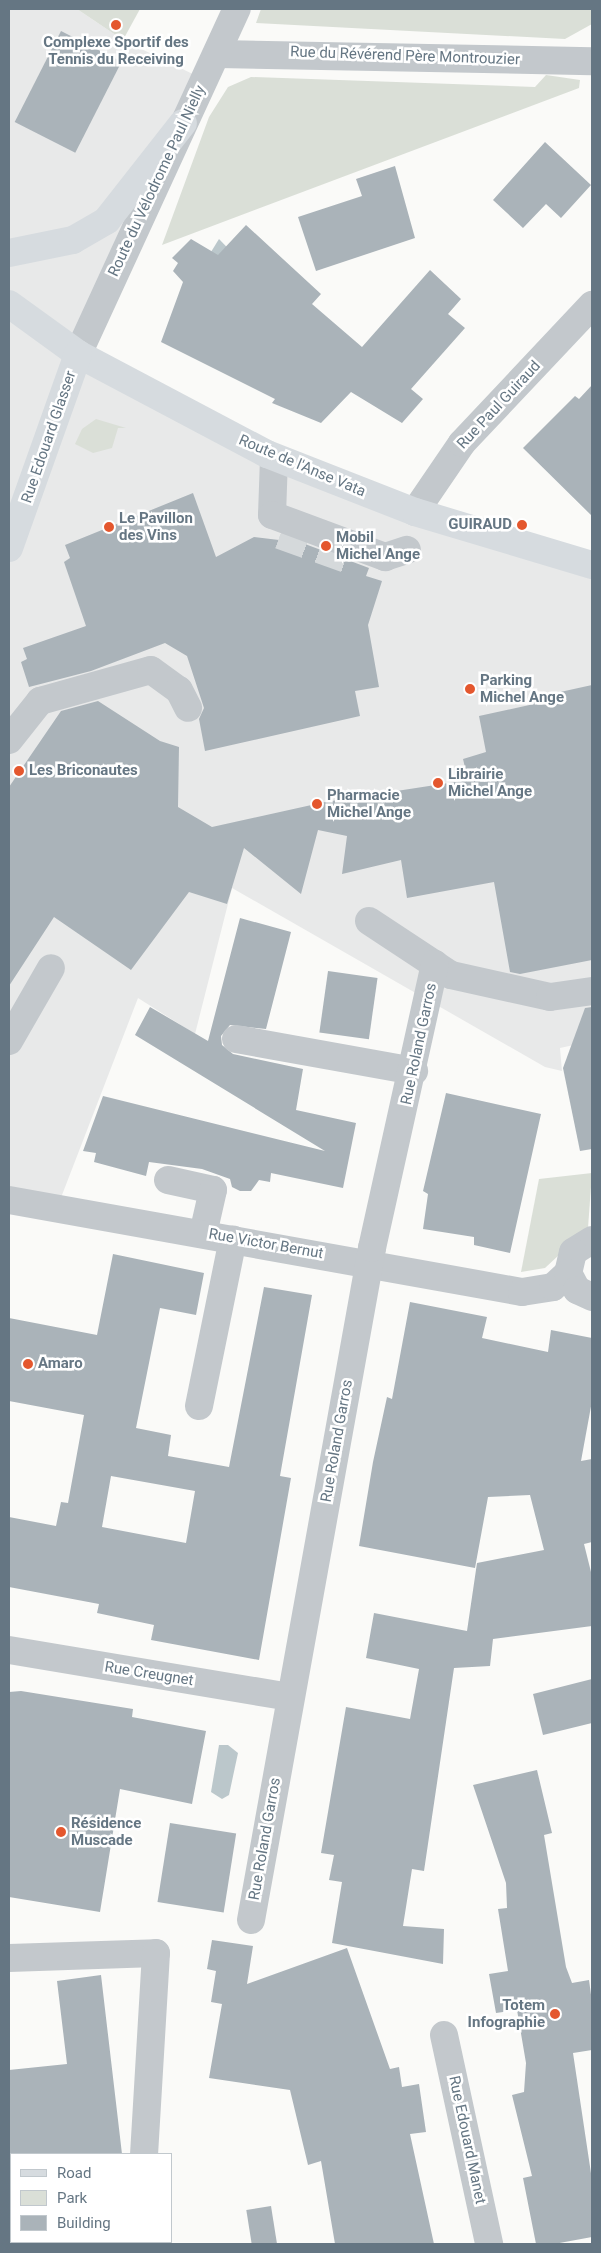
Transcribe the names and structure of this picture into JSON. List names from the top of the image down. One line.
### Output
{"streets":{"main road":["Rue Edouard Glasser","Route de l'Anse Vata"],"street":["Rue du Révérend Père Montrouzier","Route du Vélodrome Paul Nielly","Rue Paul Guiraud","Rue Roland Garros","Rue Victor Bernut","Rue Creugnet","Rue Edouard Manet"]},"crossings":[["Rue du Révérend Père Montrouzier","Route du Vélodrome Paul Nielly"],["Route du Vélodrome Paul Nielly","Rue Edouard Glasser"],["Route du Vélodrome Paul Nielly","Route de l'Anse Vata"],["Rue Paul Guiraud","Route de l'Anse Vata"],["Rue Edouard Glasser","Route de l'Anse Vata"],["Rue Roland Garros","Rue Victor Bernut"],["Rue Roland Garros","Rue Creugnet"]],"places":["Complexe Sportif des Tennis du Receiving","GUIRAUD","Le Pavillon des Vins","Mobil Michel Ange","Parking Michel Ange","Les Briconautes","Librairie Michel Ange","Pharmacie Michel Ange","Amaro","Résidence Muscade","Totem Infographie"],"legend":["Road","Park","Building"]}
